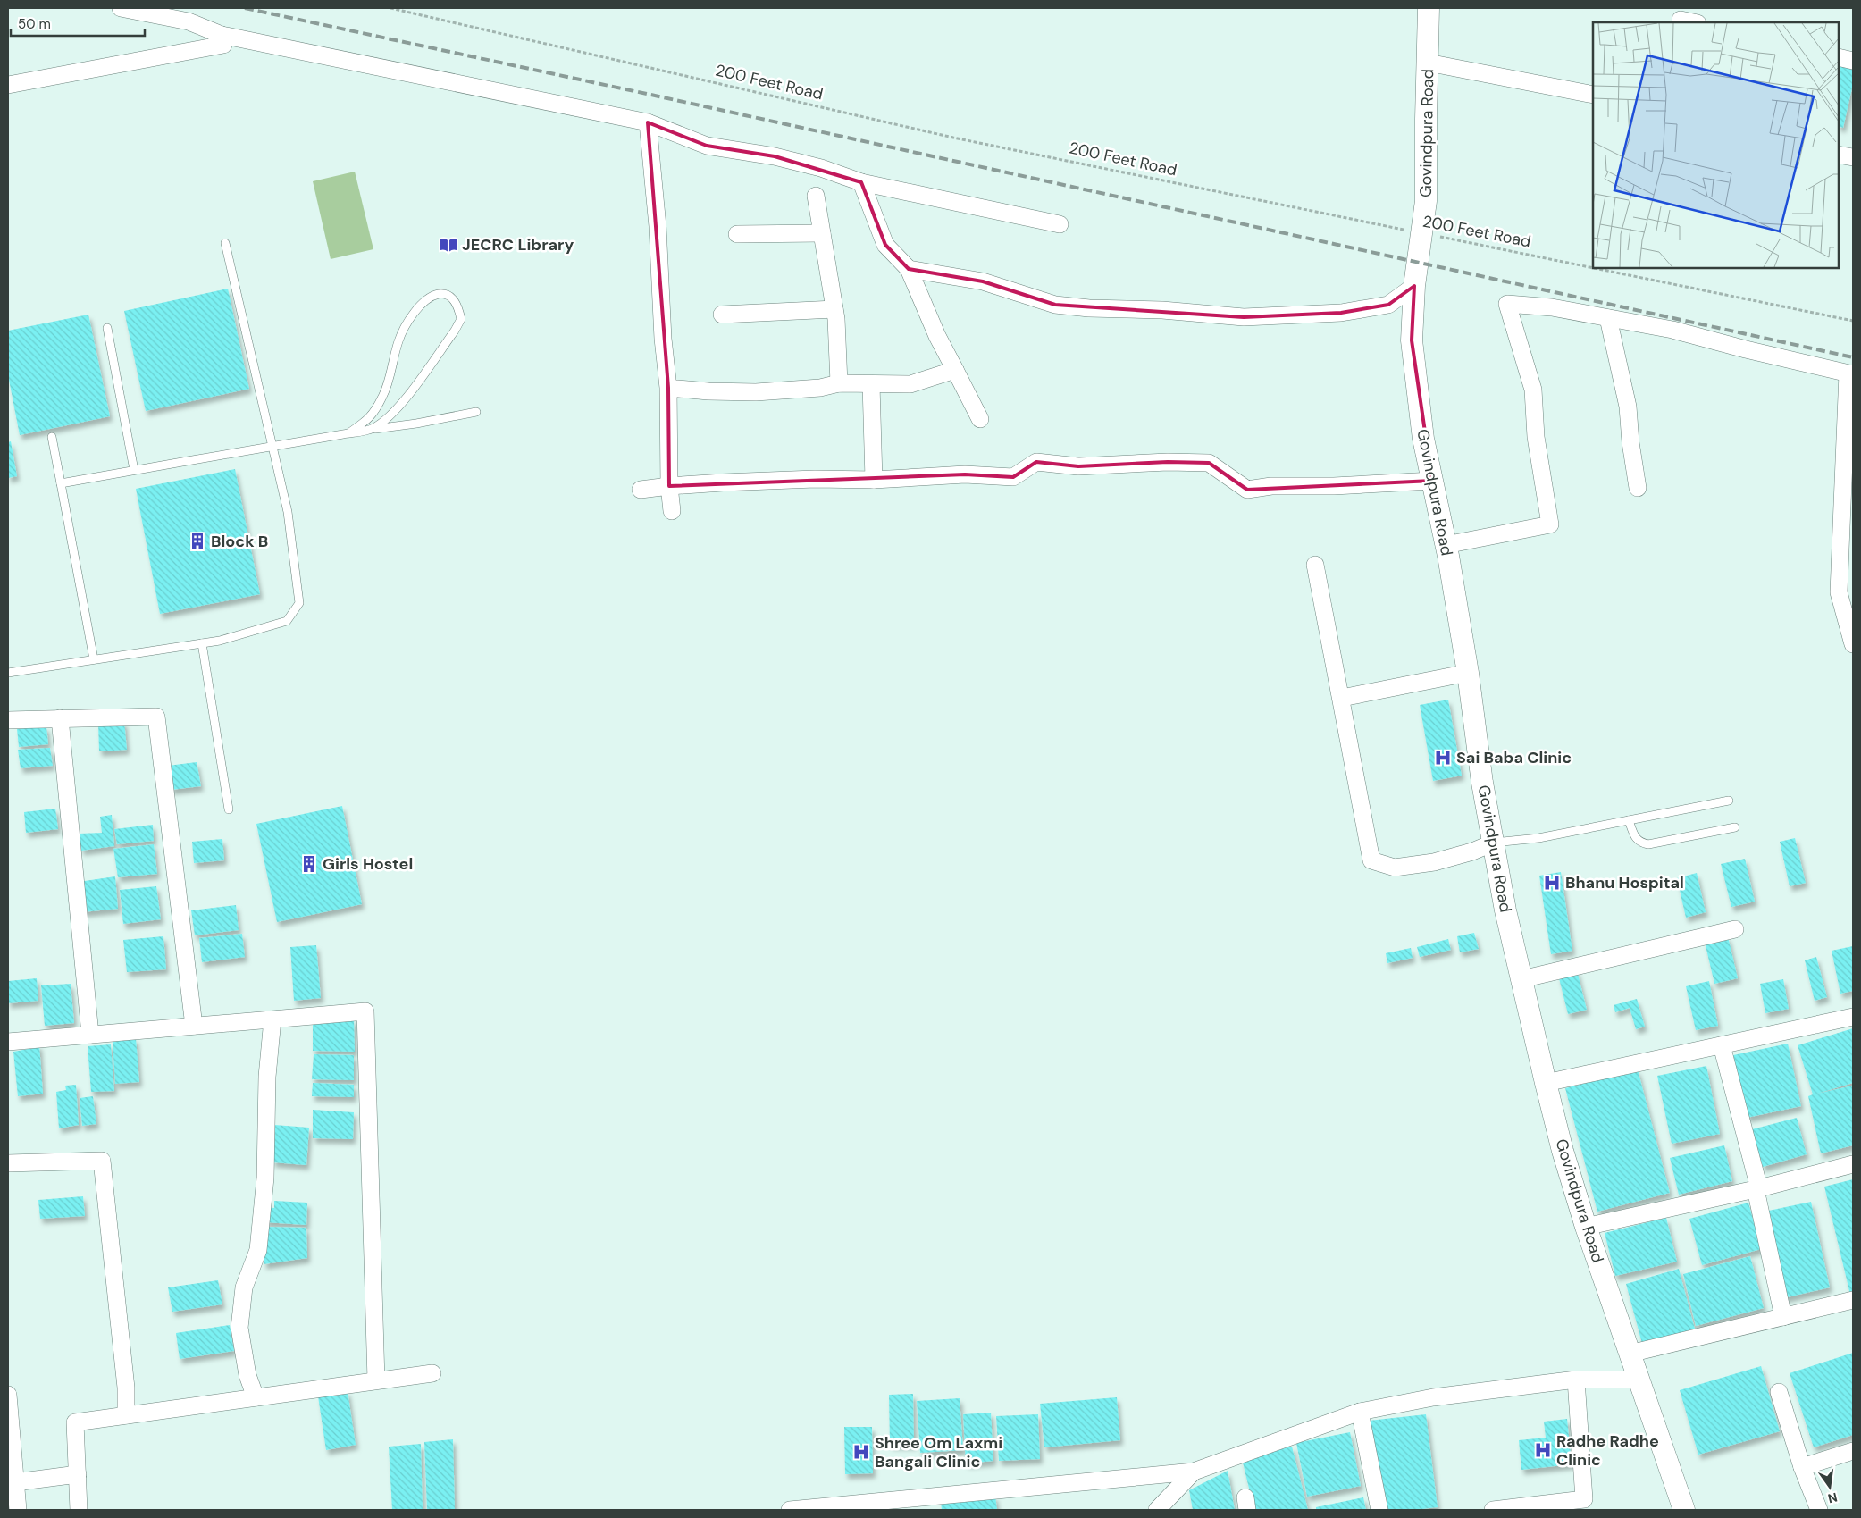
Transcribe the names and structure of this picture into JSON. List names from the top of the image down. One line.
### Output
{"streets":{"street":["Govindpura Road"],"path":["200 Feet Road"]},"crossings":[["200 Feet Road","Govindpura Road"]],"places":{"library":["JECRC Library"],"building":["Block B","Girls Hostel"],"hospital":["Sai Baba Clinic","Bhanu Hospital","Radhe Radhe Clinic","Shree Om Laxmi Bangali Clinic"]},"scale_bar":"50 m","north":"bottom"}
